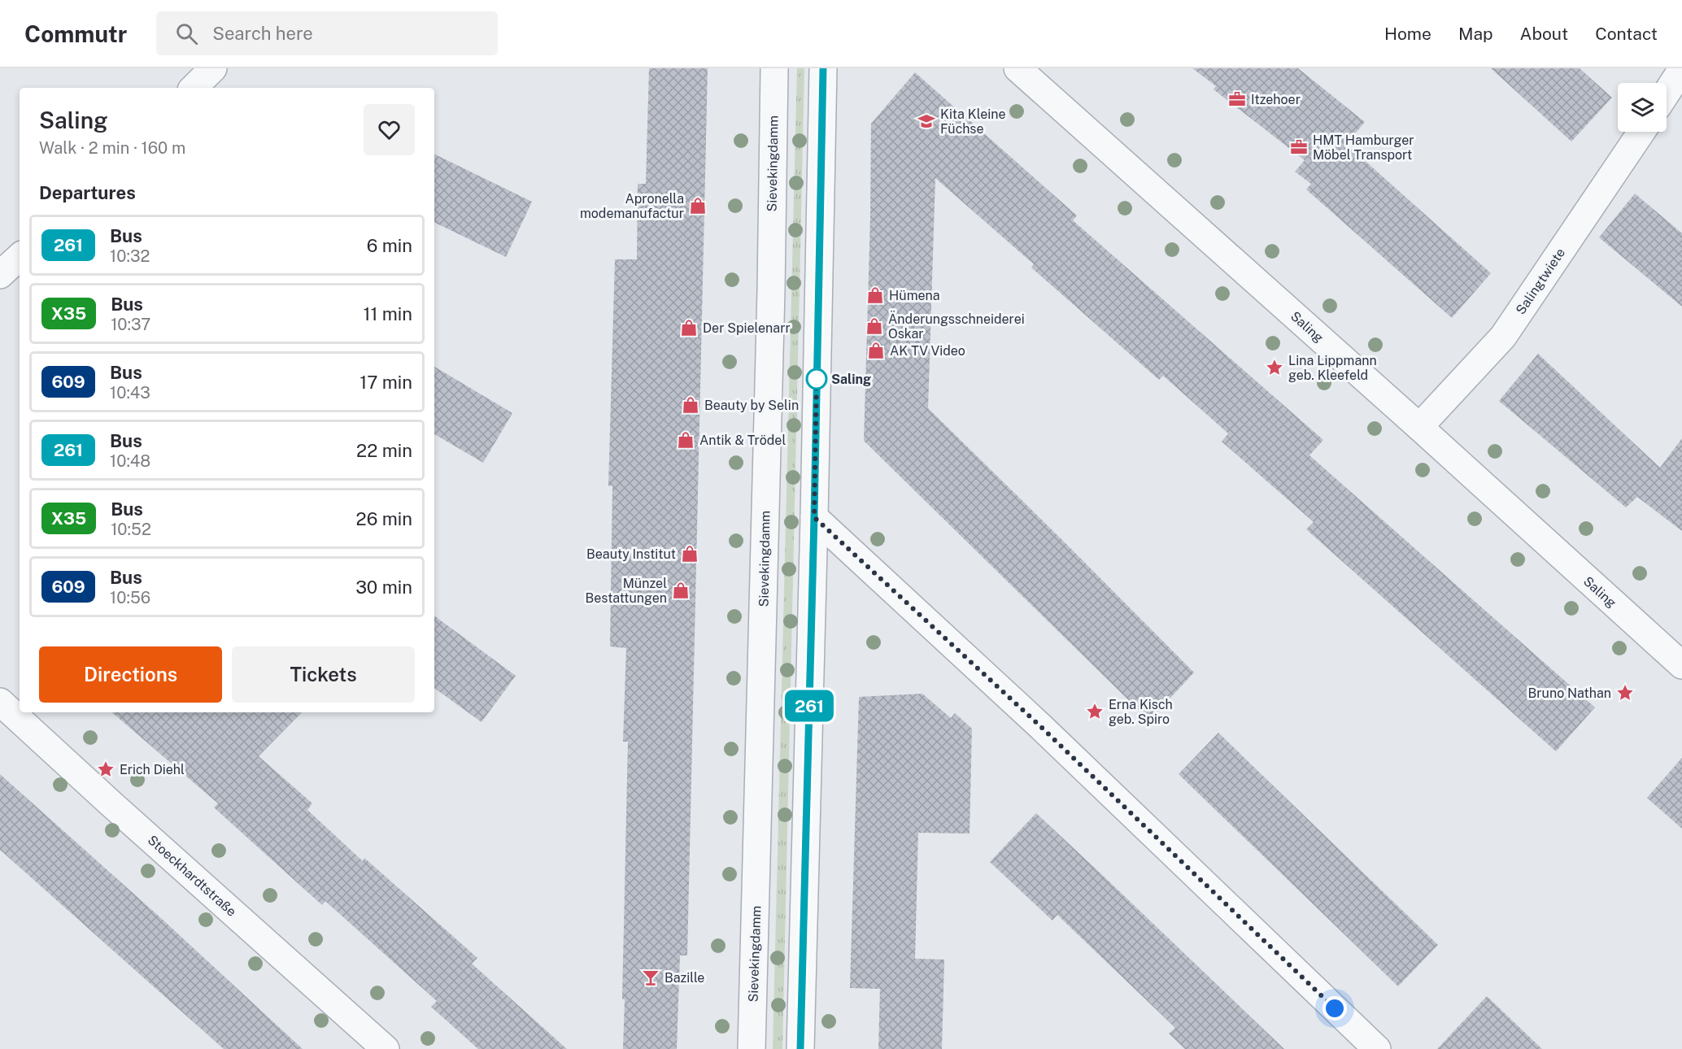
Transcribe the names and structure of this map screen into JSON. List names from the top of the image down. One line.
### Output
{"streets":{"street":["Sievekingdamm","Salingtwiete","Saling","Stoeckhardtstraße"]},"crossings":[["Salingtwiete","Saling"]],"places":{"office":["Itzehoer","HMT Hamburger Möbel Transport"],"school or university":["Kita Kleine Füchse"],"shop":["Apronella modemanufactur","Hümena","Änderungsschneiderei Oskar","Der Spielenarr","AK TV Video","Beauty by Selin","Antik & Trödel","Beauty Institut","Münzel Bestattungen"],"place":["Lina Lippmann geb. Kleefeld","Bruno Nathan","Erna Kisch geb. Spiro","Erich Diehl"],"other":["Saling"],"bar":["Bazille"]},"lines":["bus line 261"],"page":{"header":"Commutr","search":"Search here","nav":["Home","Map","About","Contact"],"on_map":"261","heading":[["Saling","Walk · 2 min · 160 m"],"Departures"],"list":[{"mark":"261","name":"Bus","note":"10:32","value":"6 min"},{"mark":"X35","name":"Bus","note":"10:37","value":"11 min"},{"mark":"609","name":"Bus","note":"10:43","value":"17 min"},{"mark":"261","name":"Bus","note":"10:48","value":"22 min"},{"mark":"X35","name":"Bus","note":"10:52","value":"26 min"},{"mark":"609","name":"Bus","note":"10:56","value":"30 min"}],"buttons":["Directions","Tickets"]}}
